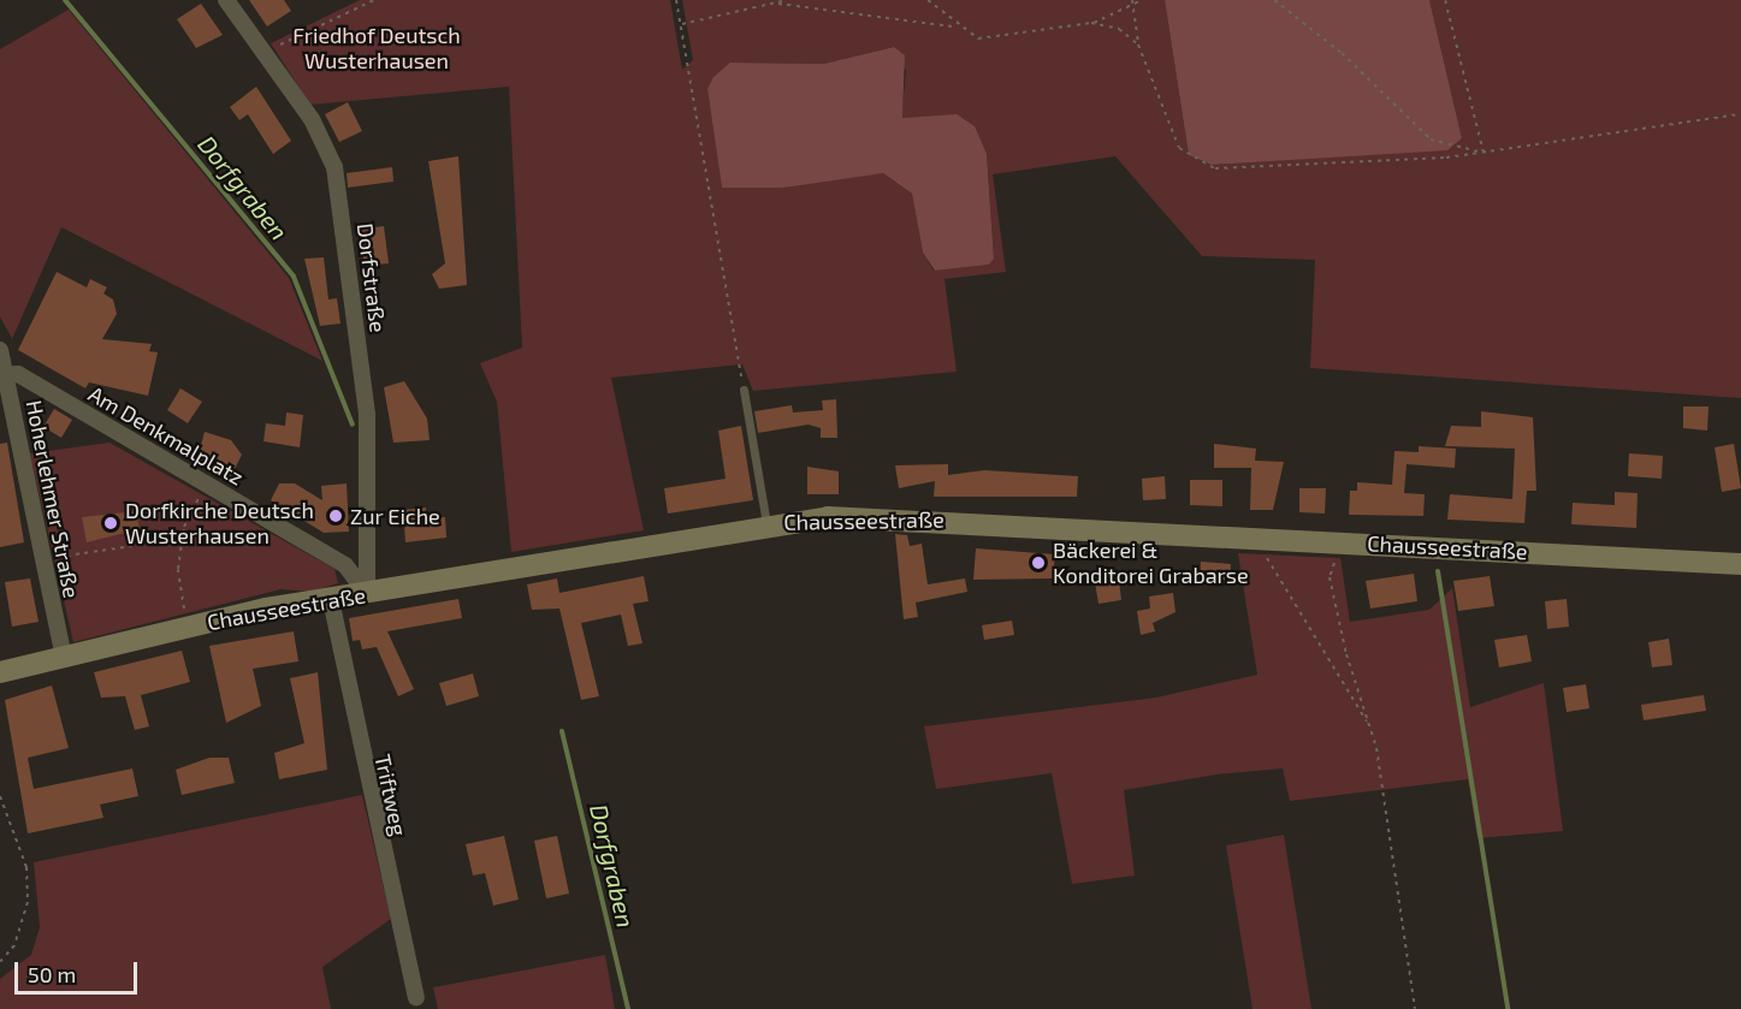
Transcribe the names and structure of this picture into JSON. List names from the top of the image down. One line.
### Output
{"streets":{"main road":["Chausseestraße"],"street":["Dorfstraße","Am Denkmalplatz","Hoherlehmer Straße","Triftweg"]},"crossings":[["Dorfstraße","Am Denkmalplatz"],["Dorfstraße","Chausseestraße"],["Am Denkmalplatz","Hoherlehmer Straße"],["Am Denkmalplatz","Chausseestraße"],["Hoherlehmer Straße","Chausseestraße"],["Chausseestraße","Triftweg"]],"water":["Dorfgraben"],"parks":["Friedhof Deutsch Wusterhausen"],"places":["Zur Eiche","Dorfkirche Deutsch Wusterhausen","Bäckerei & Konditorei Grabarse"],"scale_bar":"50 m"}
